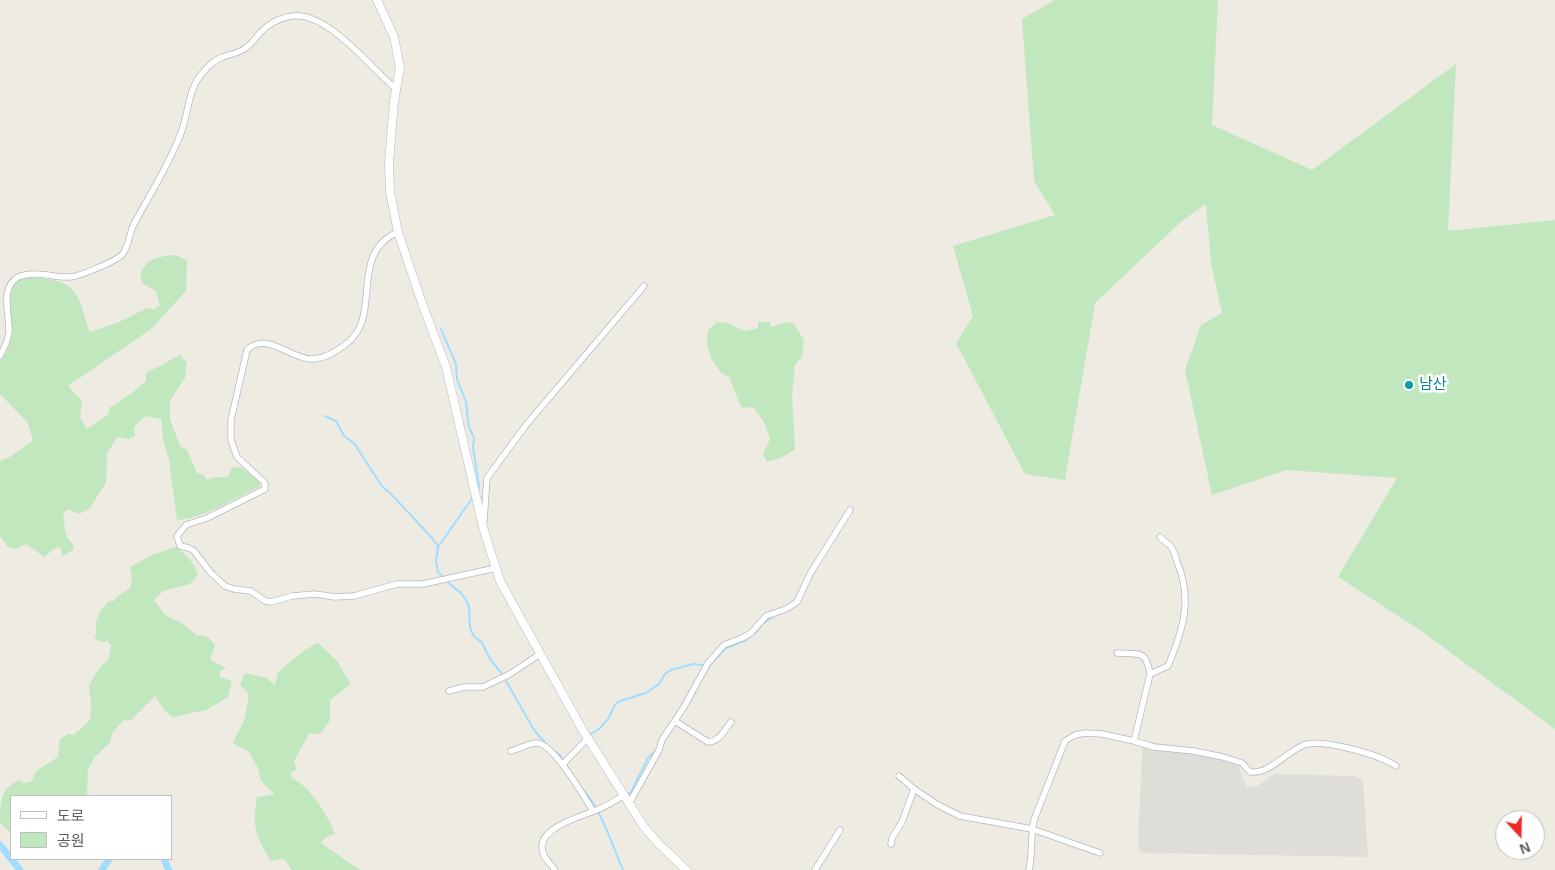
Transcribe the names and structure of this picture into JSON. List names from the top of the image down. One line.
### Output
{"places":["남산"],"legend":["도로","공원"],"north":"bottom"}
